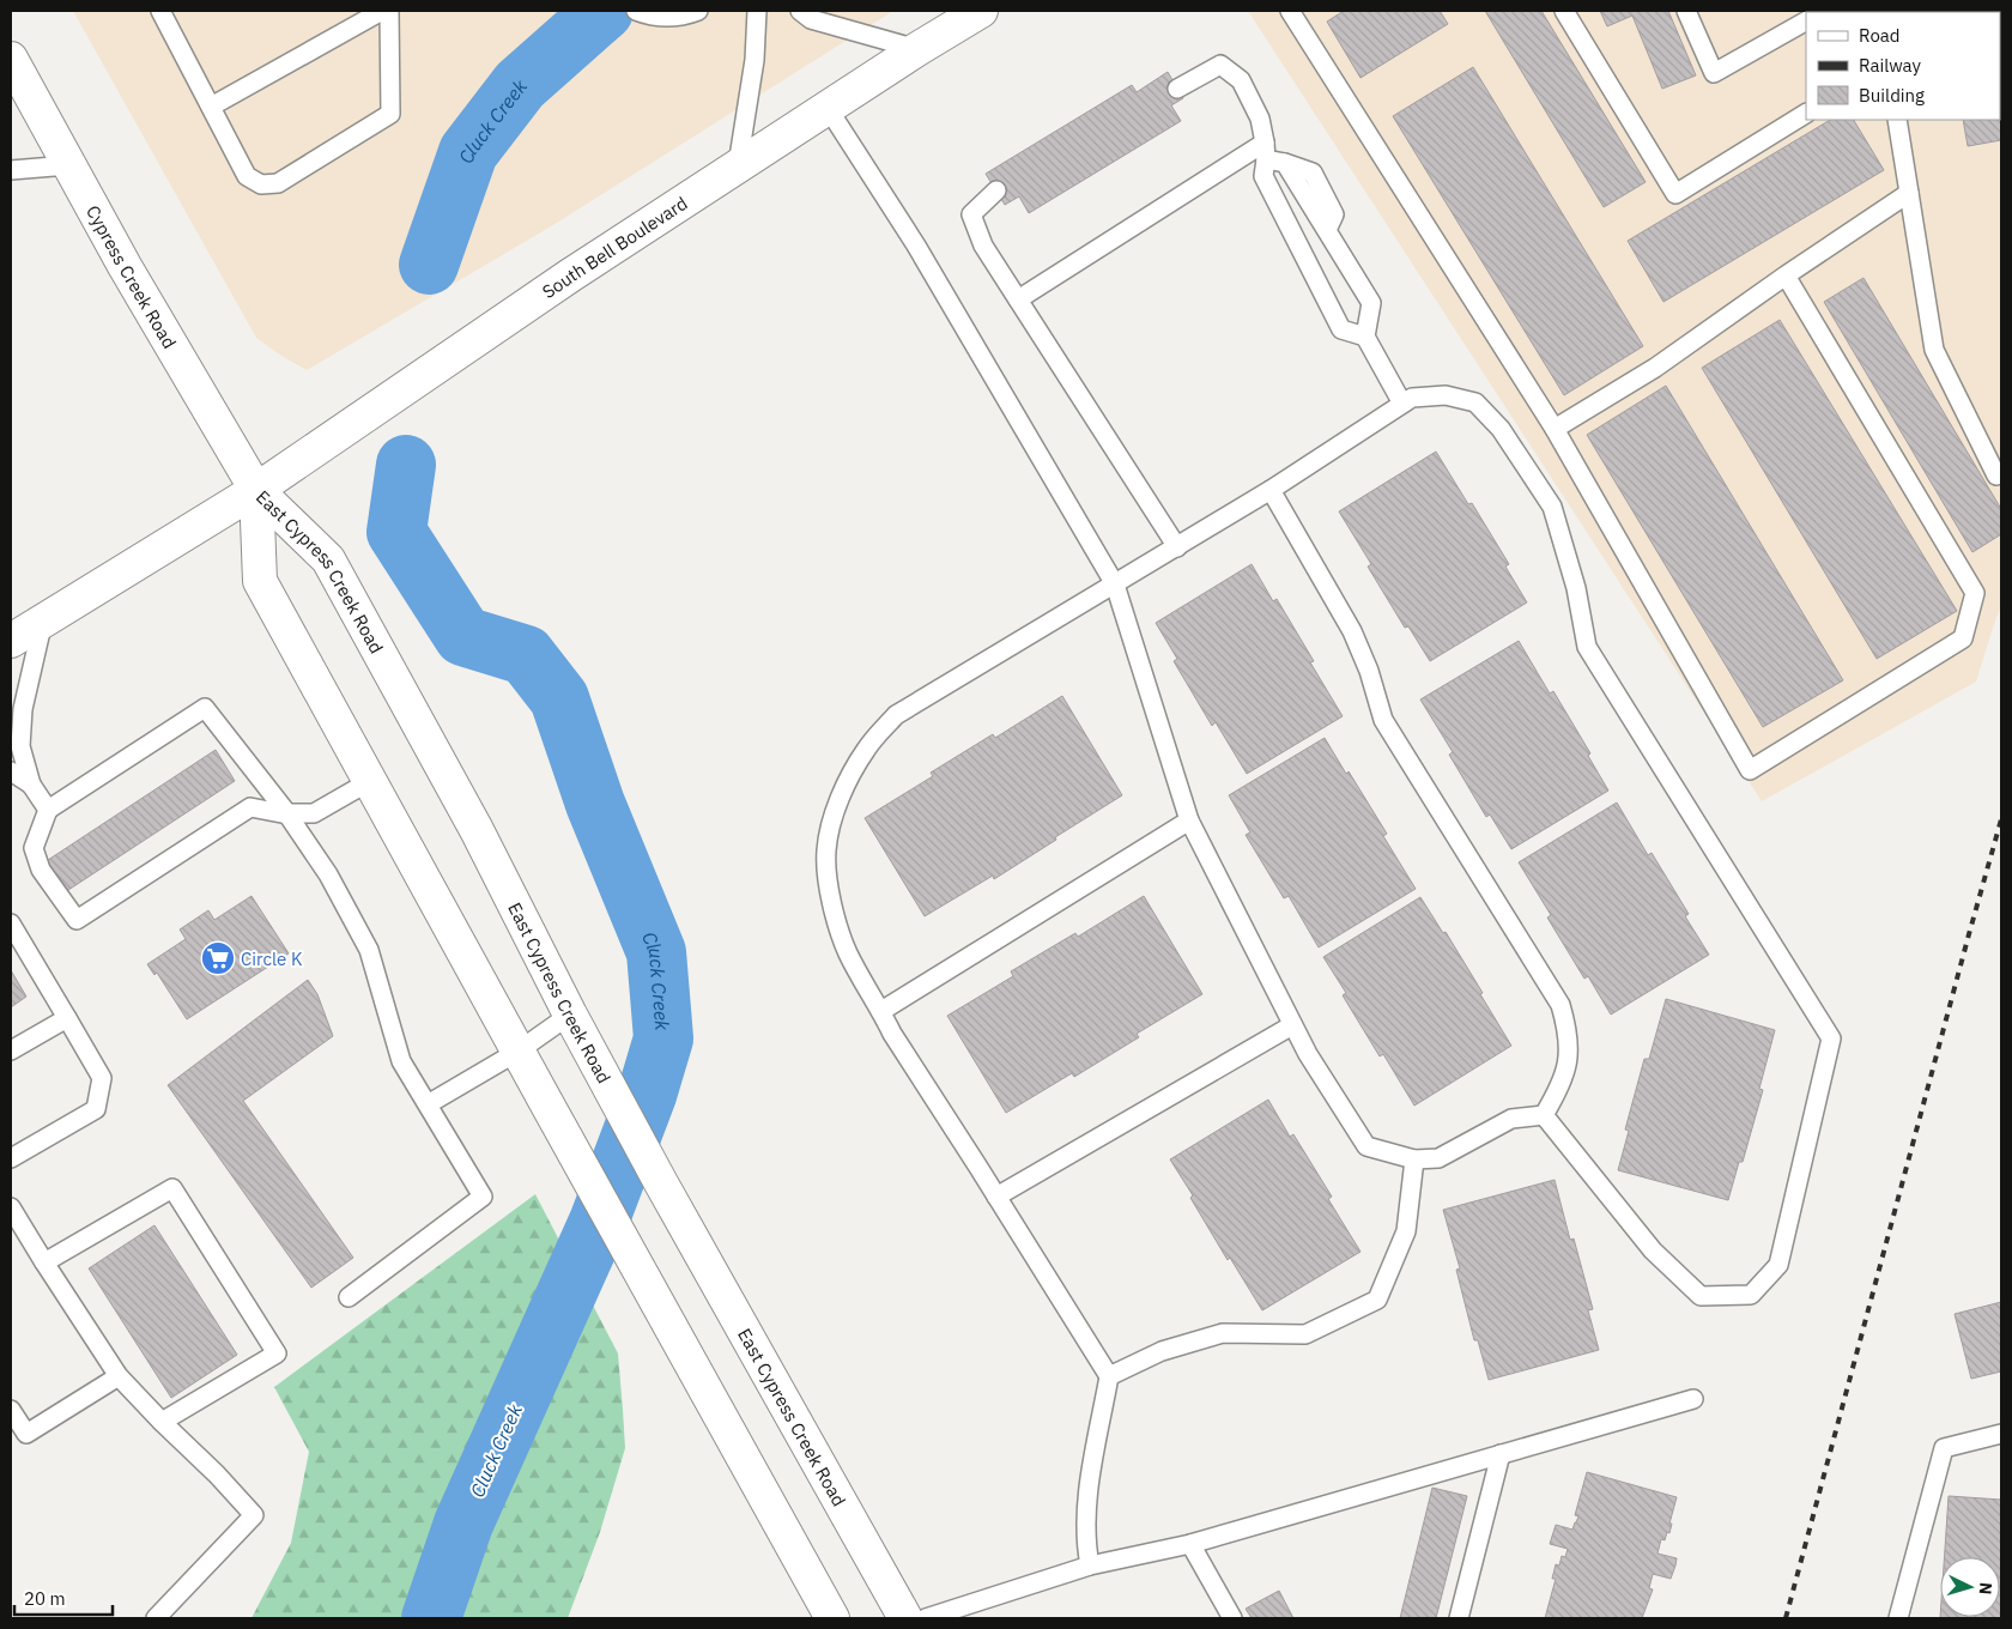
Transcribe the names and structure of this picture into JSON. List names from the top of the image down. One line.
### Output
{"streets":{"main road":["South Bell Boulevard","Cypress Creek Road","East Cypress Creek Road"]},"crossings":[["South Bell Boulevard","Cypress Creek Road"],["South Bell Boulevard","East Cypress Creek Road"],["Cypress Creek Road","East Cypress Creek Road"]],"water":["Cluck Creek"],"places":{"supermarket":["Circle K"]},"legend":["Road","Railway","Building"],"scale_bar":"20 m","north":"right"}
